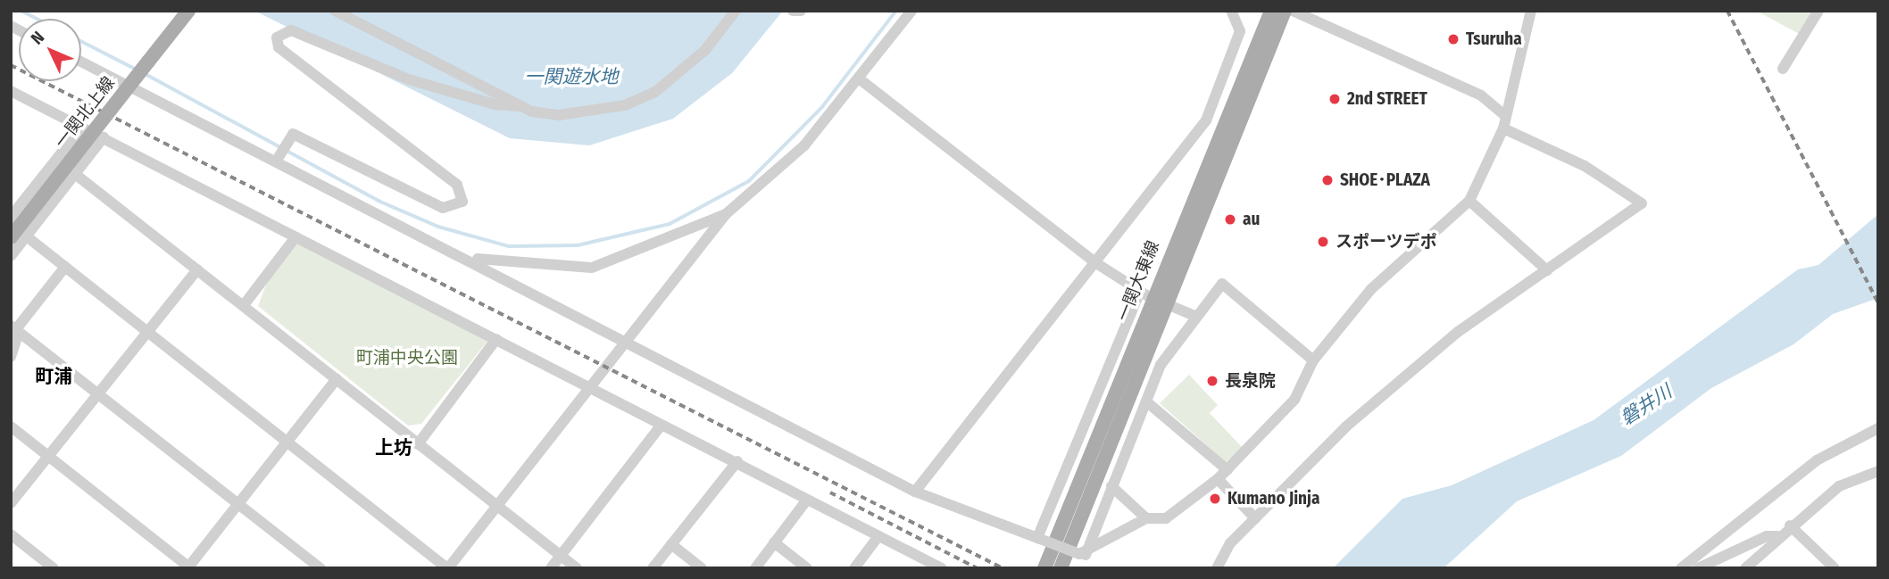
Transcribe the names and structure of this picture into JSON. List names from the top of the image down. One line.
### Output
{"streets":{"main road":["一関北上線","一関大東線"]},"districts":["町浦","上坊"],"water":["一関遊水地","磐井川"],"parks":["町浦中央公園"],"places":["Tsuruha","2nd STREET","SHOE･PLAZA","au","スポーツデポ","長泉院","Kumano Jinja"],"north":"top left"}
